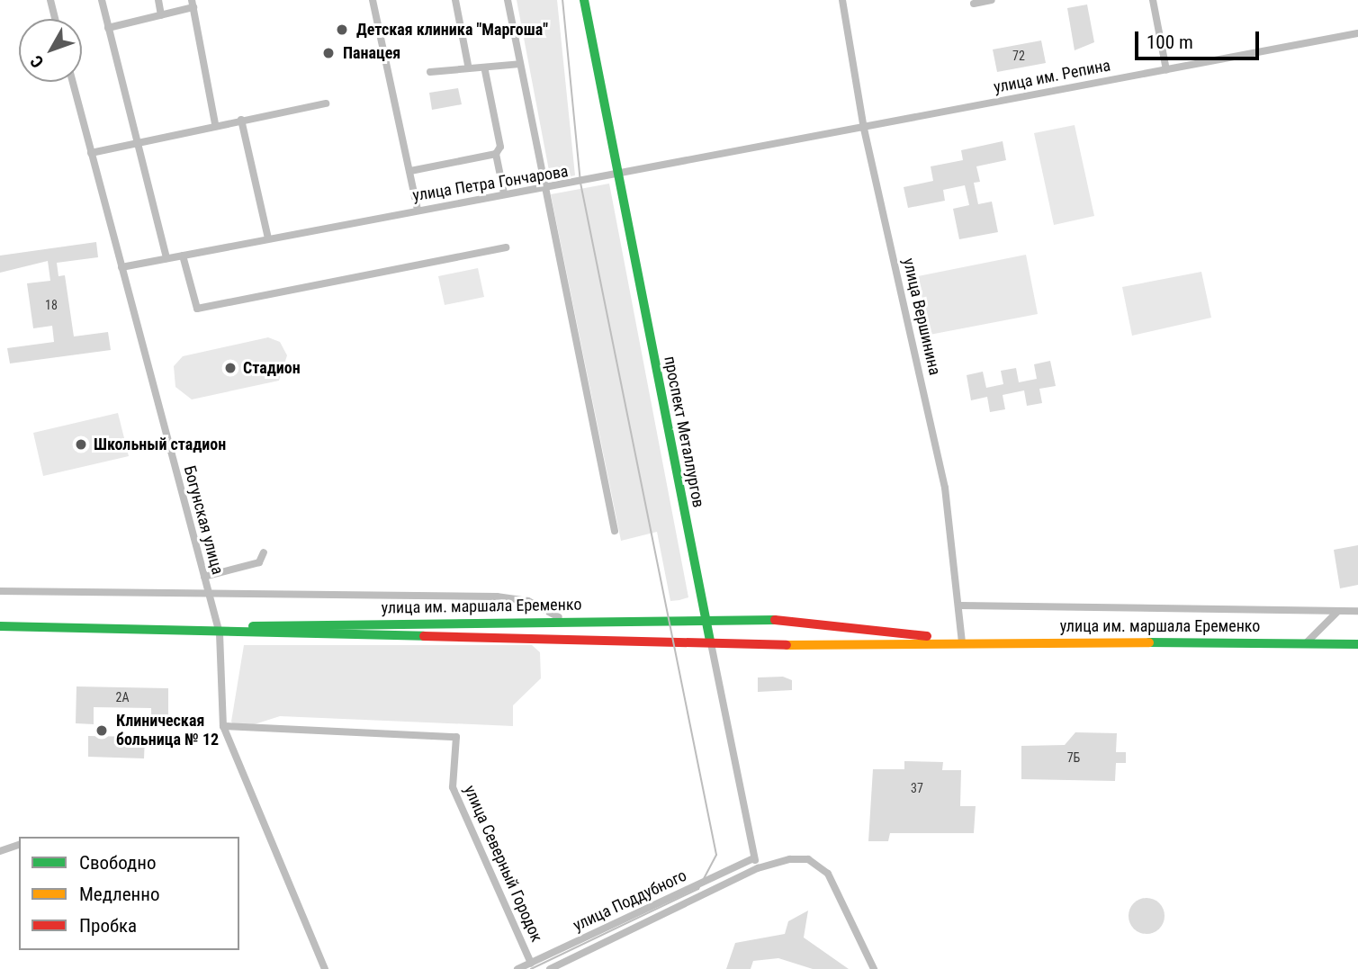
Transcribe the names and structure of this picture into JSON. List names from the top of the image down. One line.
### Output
{"streets":{"main road":["проспект Металлургов","улица им. маршала Еременко"],"street":["улица им. Репина","улица Петра Гончарова","улица Вершинина","Богунская улица","улица Северный Городок","улица Поддубного"]},"crossings":[["улица им. Репина","улица Петра Гончарова"],["улица им. Репина","улица Вершинина"],["улица Петра Гончарова","улица Вершинина"],["улица Петра Гончарова","проспект Металлургов"],["улица Петра Гончарова","Богунская улица"],["улица Вершинина","улица им. маршала Еременко"],["проспект Металлургов","улица им. маршала Еременко"],["проспект Металлургов","улица Поддубного"],["Богунская улица","улица им. маршала Еременко"],["Богунская улица","улица Северный Городок"],["улица Северный Городок","улица Поддубного"]],"places":["Детская клиника \"Маргоша\"","Панацея","Стадион","Школьный стадион","Клиническая больница № 12"],"house_numbers":["72","18","2А","7Б","37"],"legend":["Свободно","Медленно","Пробка"],"scale_bar":"100 m","north":"bottom left"}
